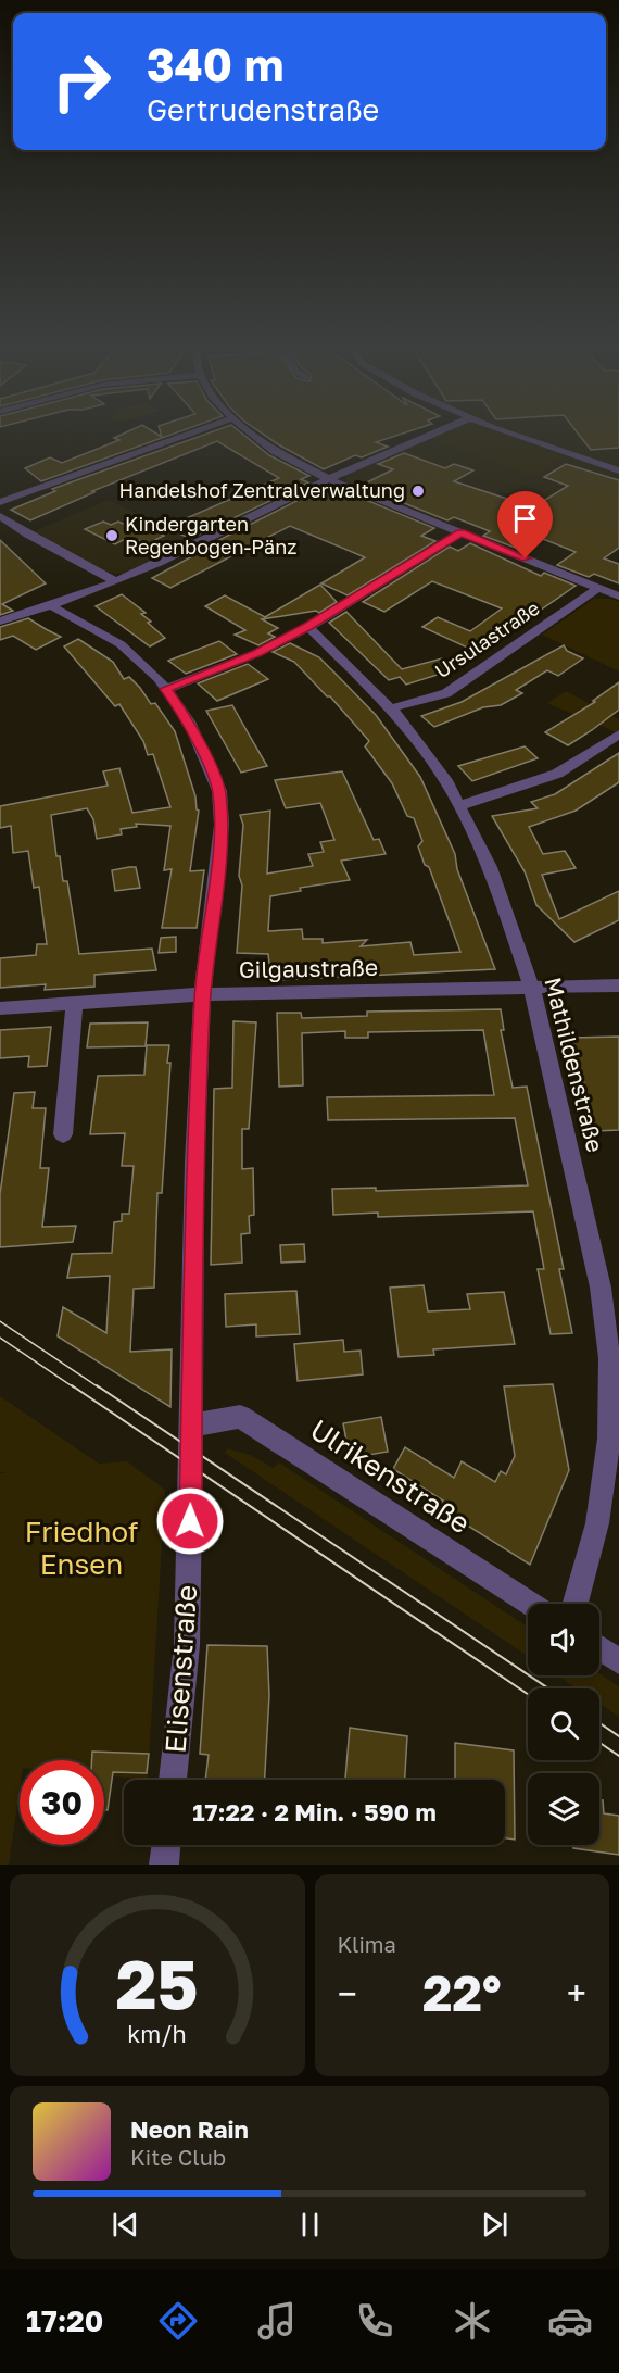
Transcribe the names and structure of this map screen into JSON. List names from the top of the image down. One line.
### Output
{"streets":{"street":["Ursulastraße","Gilgaustraße","Mathildenstraße","Ulrikenstraße","Elisenstraße"]},"crossings":[["Ursulastraße","Mathildenstraße"],["Gilgaustraße","Mathildenstraße"],["Gilgaustraße","Elisenstraße"],["Ulrikenstraße","Elisenstraße"]],"parks":["Friedhof Ensen"],"places":["Handelshof Zentralverwaltung","Kindergarten Regenbogen-Pänz"],"page":{"turn":["340 m","Gertrudenstraße"],"limit":"30","trip":"17:22 · 2 Min. · 590 m","tile":"Klima","heat":["−","22°","+"],"song":["Neon Rain","Kite Club"],"tabs":"17:20","gauge":["25","km/h"]}}
